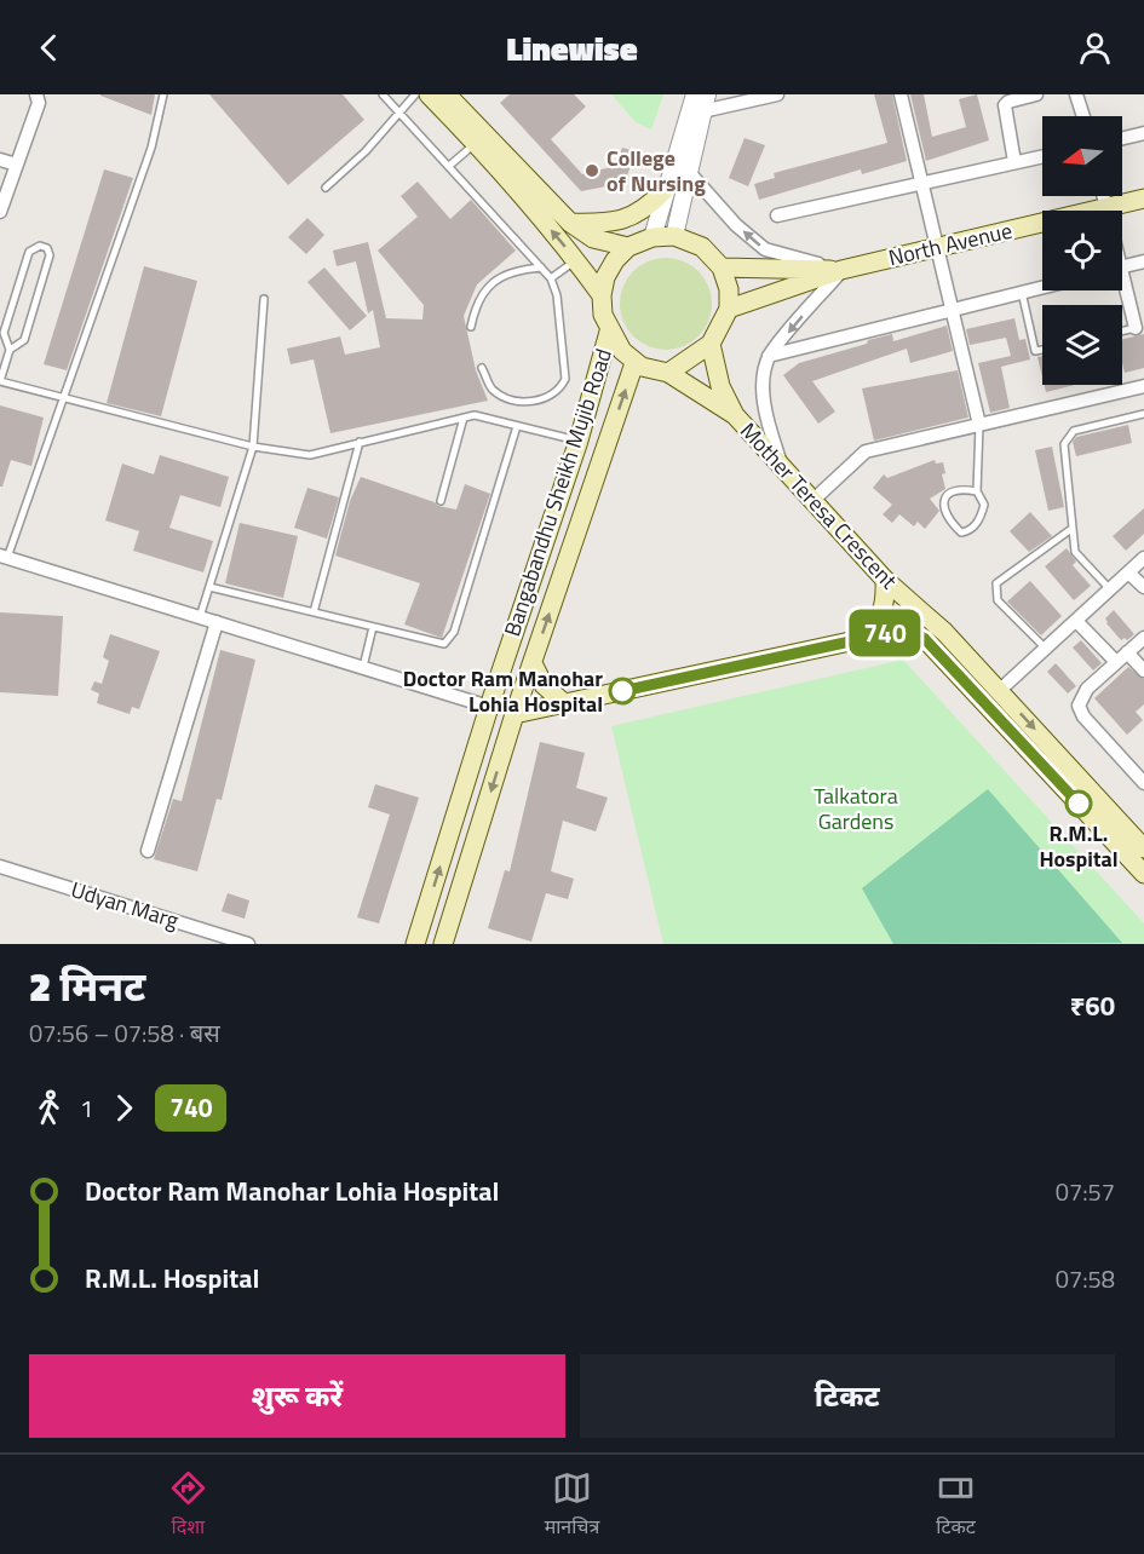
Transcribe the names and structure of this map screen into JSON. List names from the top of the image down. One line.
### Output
{"streets":{"main road":["North Avenue","Bangabandhu Sheikh Mujib Road","Mother Teresa Crescent"],"street":["Udyan Marg"]},"crossings":[["North Avenue","Bangabandhu Sheikh Mujib Road"],["North Avenue","Mother Teresa Crescent"],["Bangabandhu Sheikh Mujib Road","Mother Teresa Crescent"]],"parks":["Talkatora Gardens"],"places":["College of Nursing","Doctor Ram Manohar Lohia Hospital","R.M.L. Hospital"],"lines":["bus line 740"],"north":"left","page":{"header":"Linewise","on_map":"740","heading":["2 मिनट","07:56 – 07:58 · बस","₹60"],"legs":["1","740"],"list":[{"name":"Doctor Ram Manohar Lohia Hospital","value":"07:57"},{"name":"R.M.L. Hospital","value":"07:58"}],"buttons":["शुरू करें","टिकट"],"tabs":["दिशा","मानचित्र","टिकट"]}}
